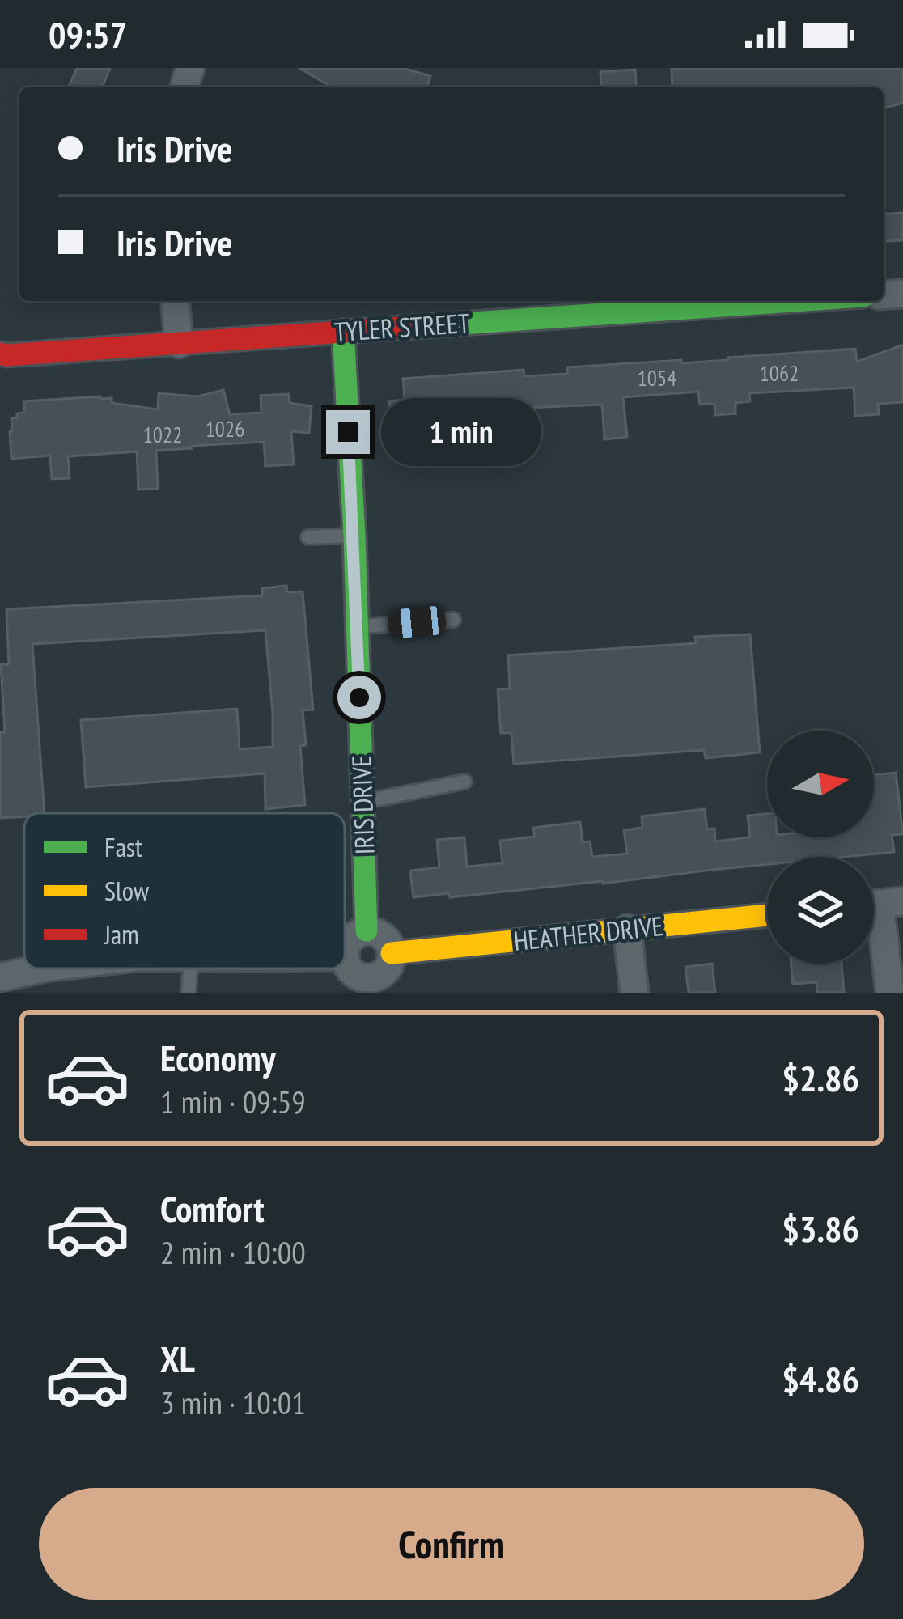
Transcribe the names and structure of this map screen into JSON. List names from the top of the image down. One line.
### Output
{"streets":{"street":["TYLER STREET","IRIS DRIVE","HEATHER DRIVE"]},"crossings":[["TYLER STREET","IRIS DRIVE"],["IRIS DRIVE","HEATHER DRIVE"]],"house_numbers":["1062","1054","1026","1022"],"legend":["Fast","Slow","Jam"],"north":"right","page":{"status":"09:57","banner":["Iris Drive","Iris Drive"],"bubble":"1 min","list":[{"name":"Economy","note":"1 min · 09:59","value":"$2.86"},{"name":"Comfort","note":"2 min · 10:00","value":"$3.86"},{"name":"XL","note":"3 min · 10:01","value":"$4.86"}],"buttons":"Confirm"}}
